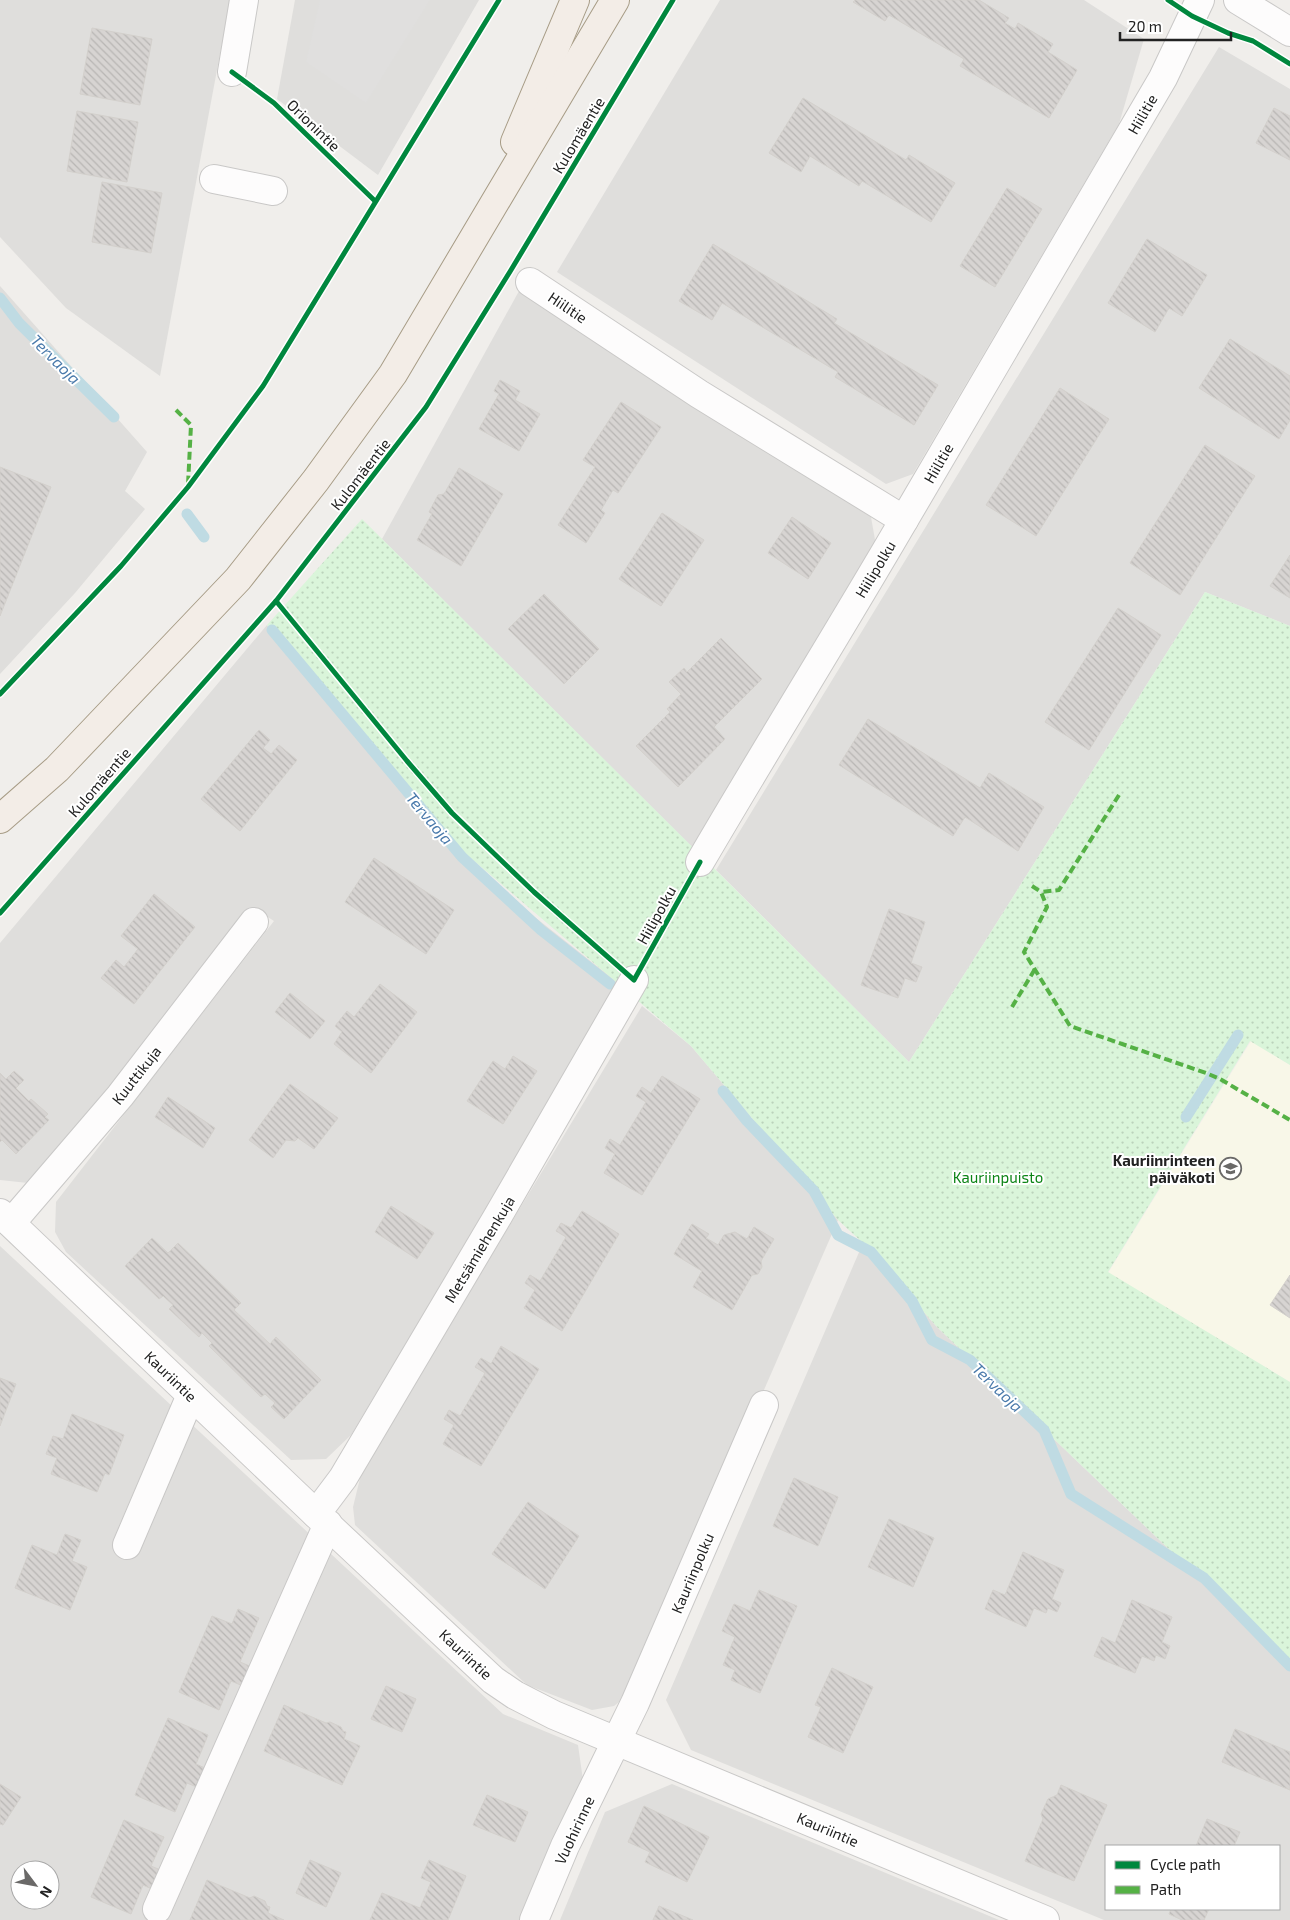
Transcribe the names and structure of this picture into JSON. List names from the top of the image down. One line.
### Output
{"streets":{"main road":["Kulomäentie"],"street":["Hiilitie","Hiilipolku","Kuuttikuja","Metsämiehenkuja","Kauriintie","Kauriinpolku","Vuohirinne"],"cycle path":["Orionintie"]},"crossings":[["Hiilitie","Hiilipolku"],["Kuuttikuja","Kauriintie"],["Metsämiehenkuja","Kauriintie"],["Kauriintie","Kauriinpolku"],["Kauriintie","Vuohirinne"],["Kauriinpolku","Vuohirinne"]],"water":["Tervaoja"],"parks":["Kauriinpuisto"],"places":{"school or university":["Kauriinrinteen päiväkoti"]},"legend":["Cycle path","Path"],"scale_bar":"20 m","north":"bottom right"}
